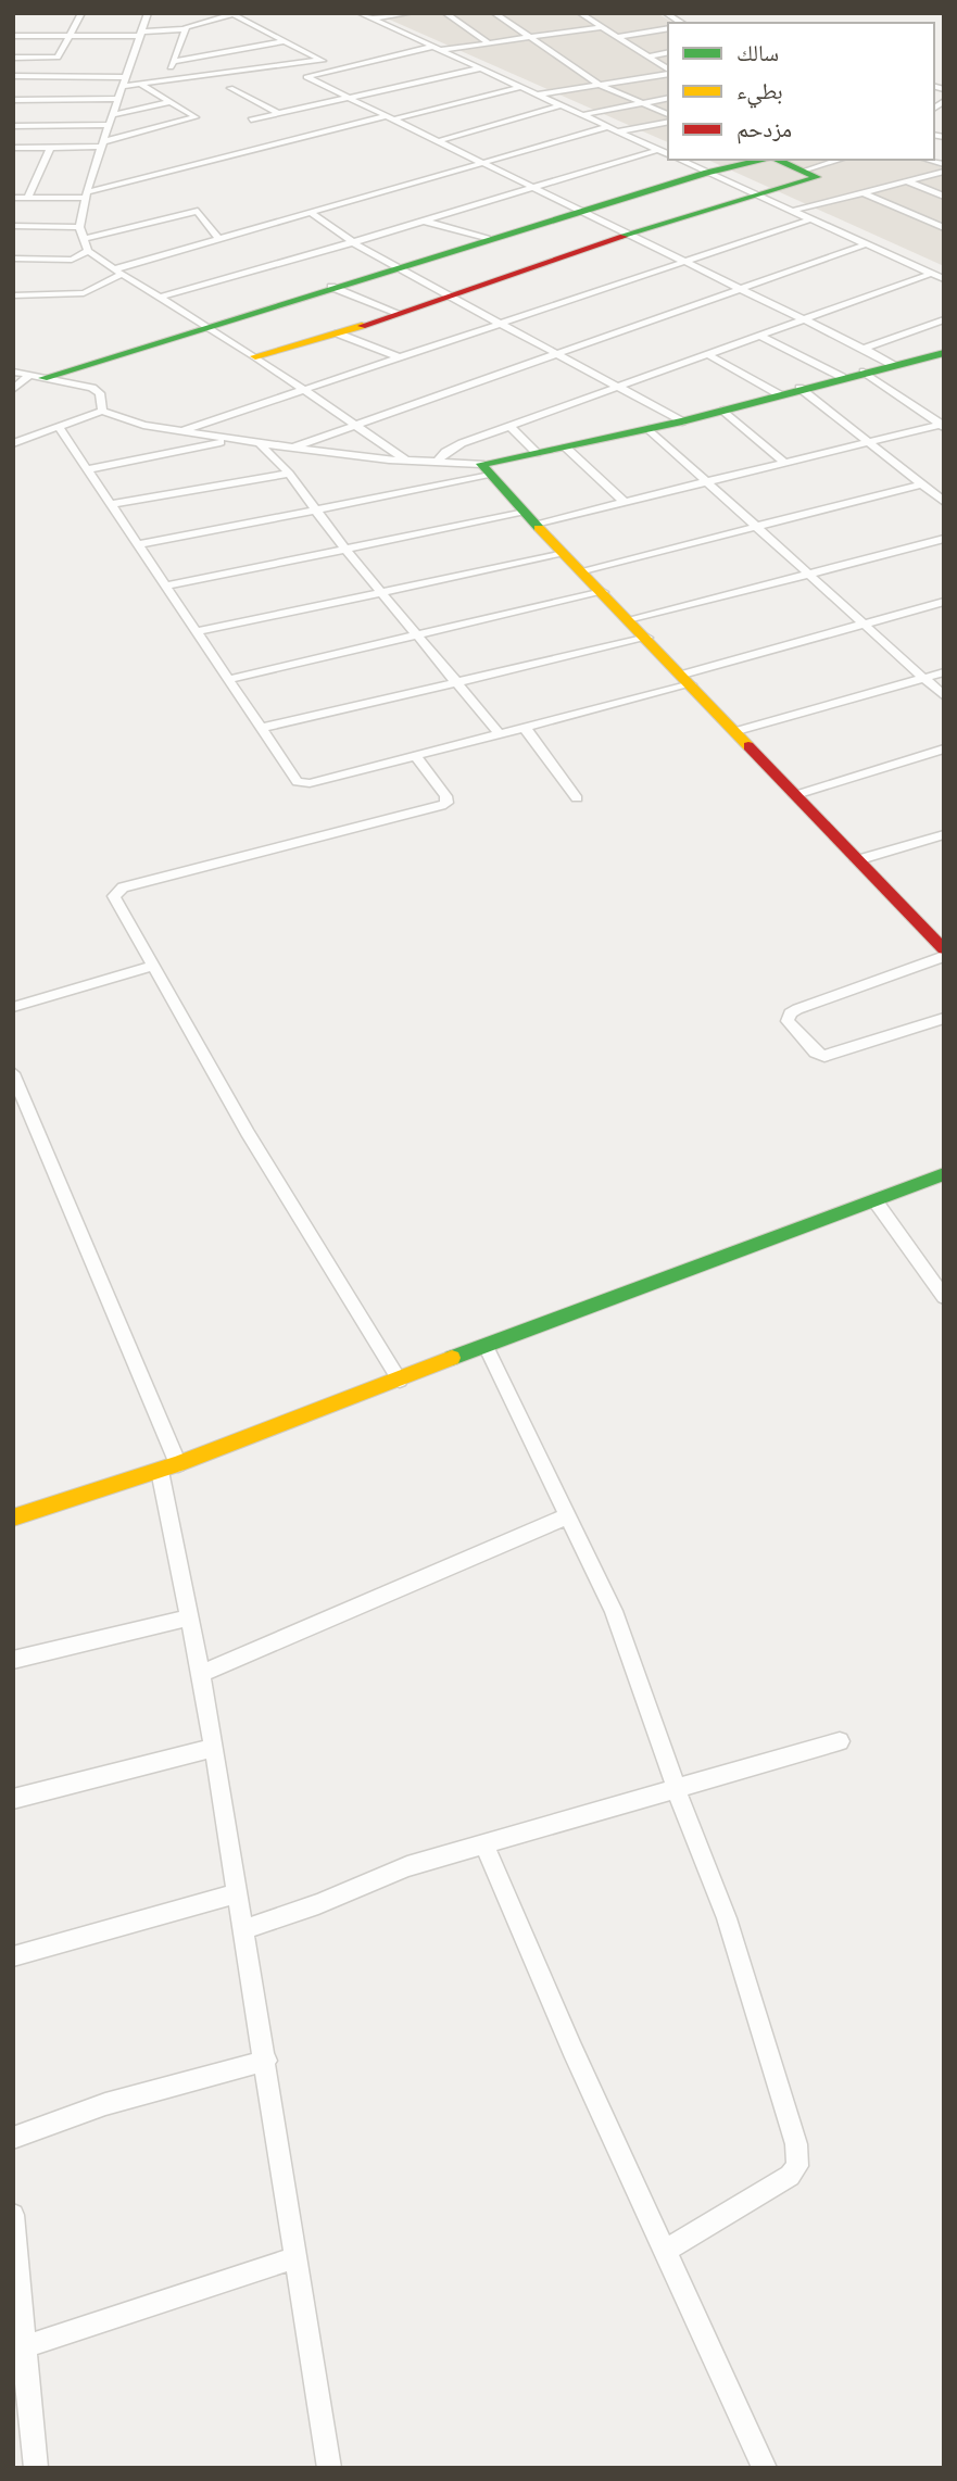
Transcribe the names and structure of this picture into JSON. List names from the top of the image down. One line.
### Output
{"legend":["سالك","بطيء","مزدحم"]}
